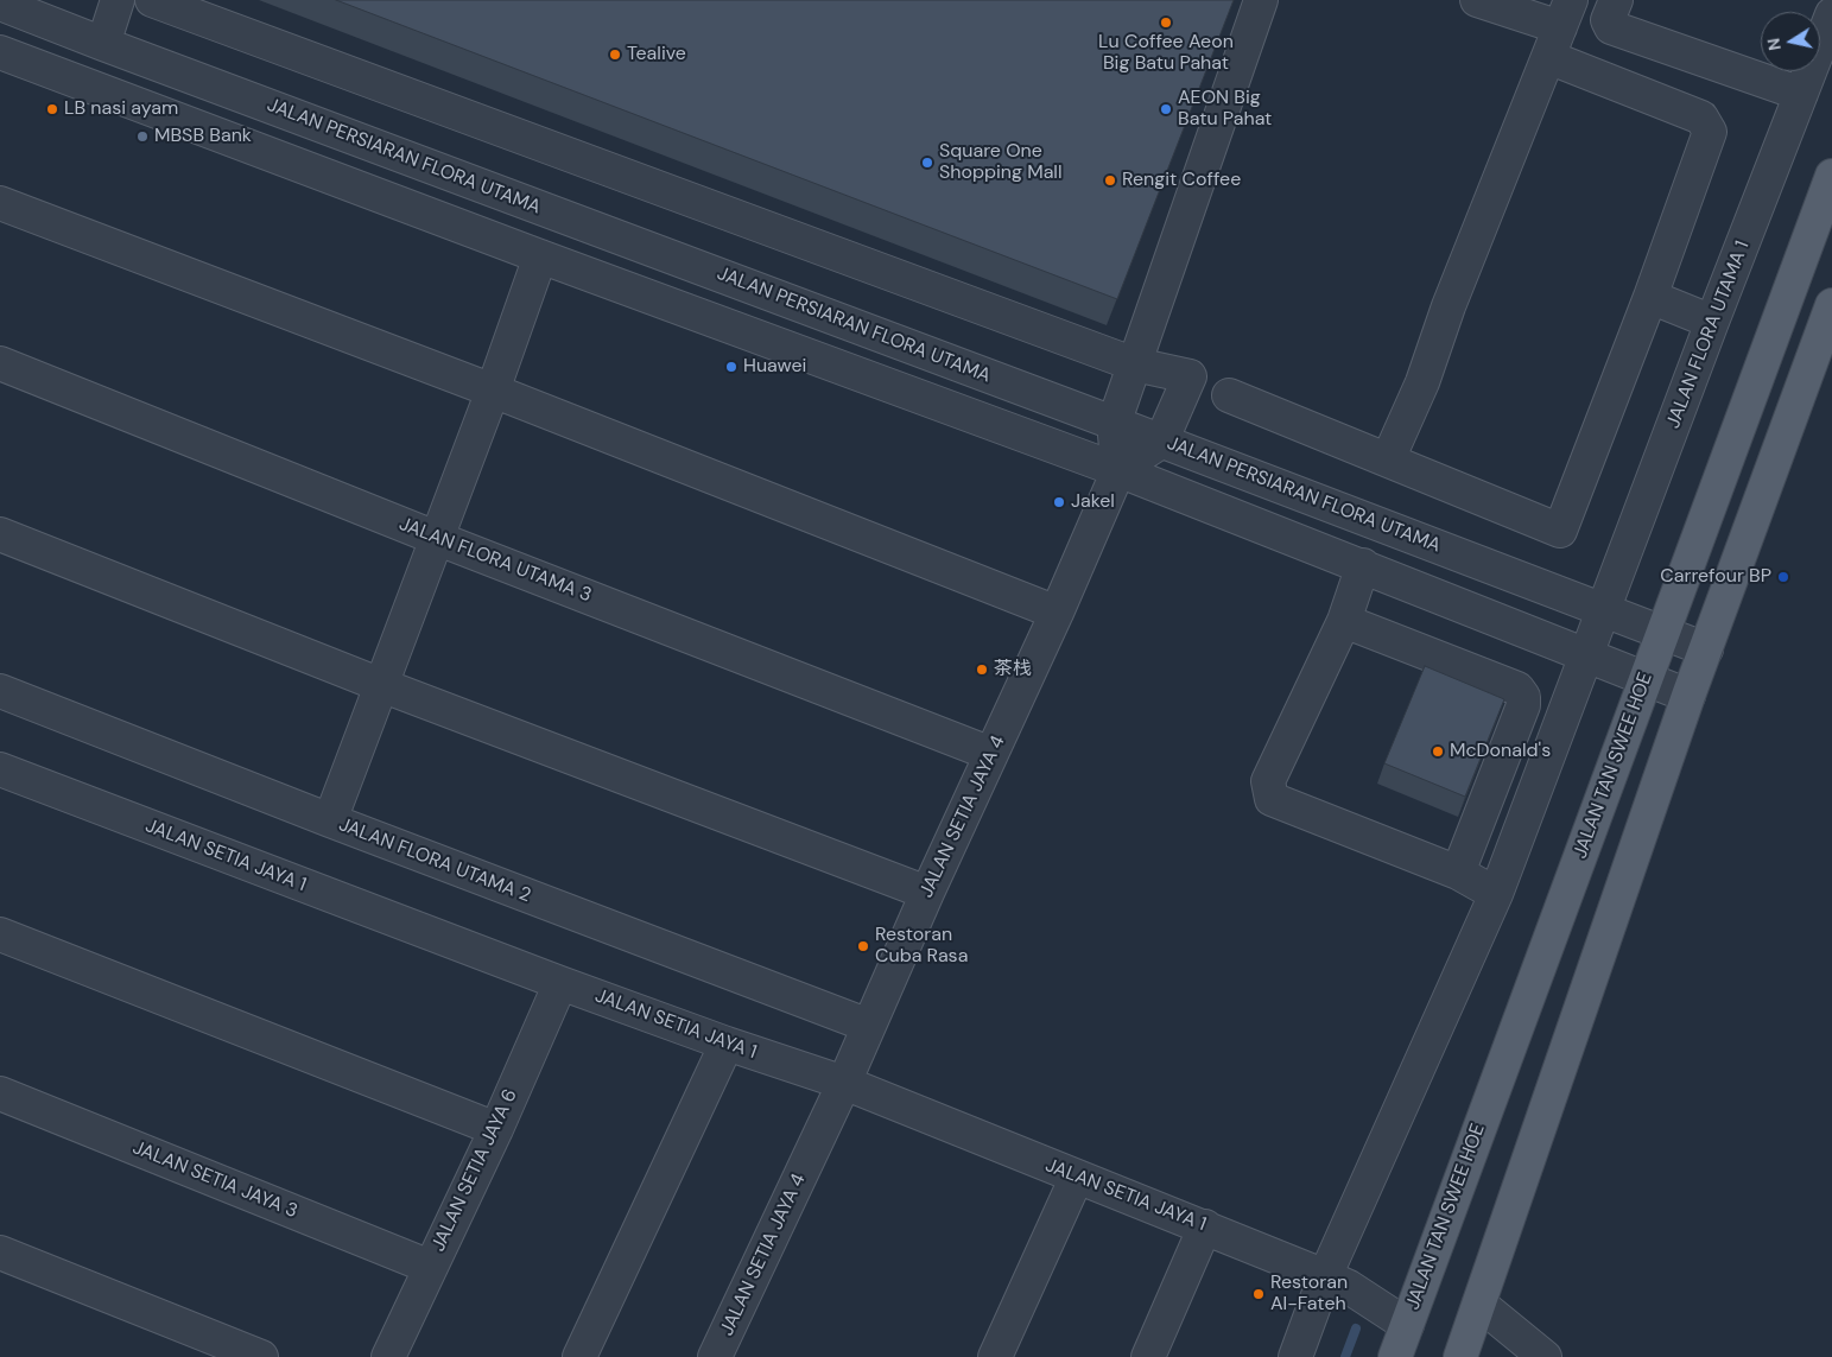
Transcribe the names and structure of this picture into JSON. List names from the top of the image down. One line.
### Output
{"streets":{"main road":["JALAN TAN SWEE HOE"],"street":["JALAN PERSIARAN FLORA UTAMA","JALAN FLORA UTAMA 1","JALAN FLORA UTAMA 3","JALAN SETIA JAYA 4","JALAN SETIA JAYA 1","JALAN FLORA UTAMA 2","JALAN SETIA JAYA 6","JALAN SETIA JAYA 3"]},"crossings":[["JALAN PERSIARAN FLORA UTAMA","JALAN FLORA UTAMA 1"],["JALAN PERSIARAN FLORA UTAMA","JALAN TAN SWEE HOE"],["JALAN FLORA UTAMA 1","JALAN SETIA JAYA 1"],["JALAN FLORA UTAMA 3","JALAN SETIA JAYA 4"],["JALAN TAN SWEE HOE","JALAN SETIA JAYA 1"],["JALAN SETIA JAYA 4","JALAN SETIA JAYA 1"],["JALAN SETIA JAYA 4","JALAN FLORA UTAMA 2"],["JALAN SETIA JAYA 1","JALAN SETIA JAYA 6"],["JALAN SETIA JAYA 6","JALAN SETIA JAYA 3"]],"places":["Lu Coffee Aeon Big Batu Pahat","Tealive","LB nasi ayam","AEON Big Batu Pahat","MBSB Bank","Square One Shopping Mall","Rengit Coffee","Huawei","Jakel","Carrefour BP","茶栈","McDonald's","Restoran Cuba Rasa","Restoran Al-Fateh"],"north":"left"}
